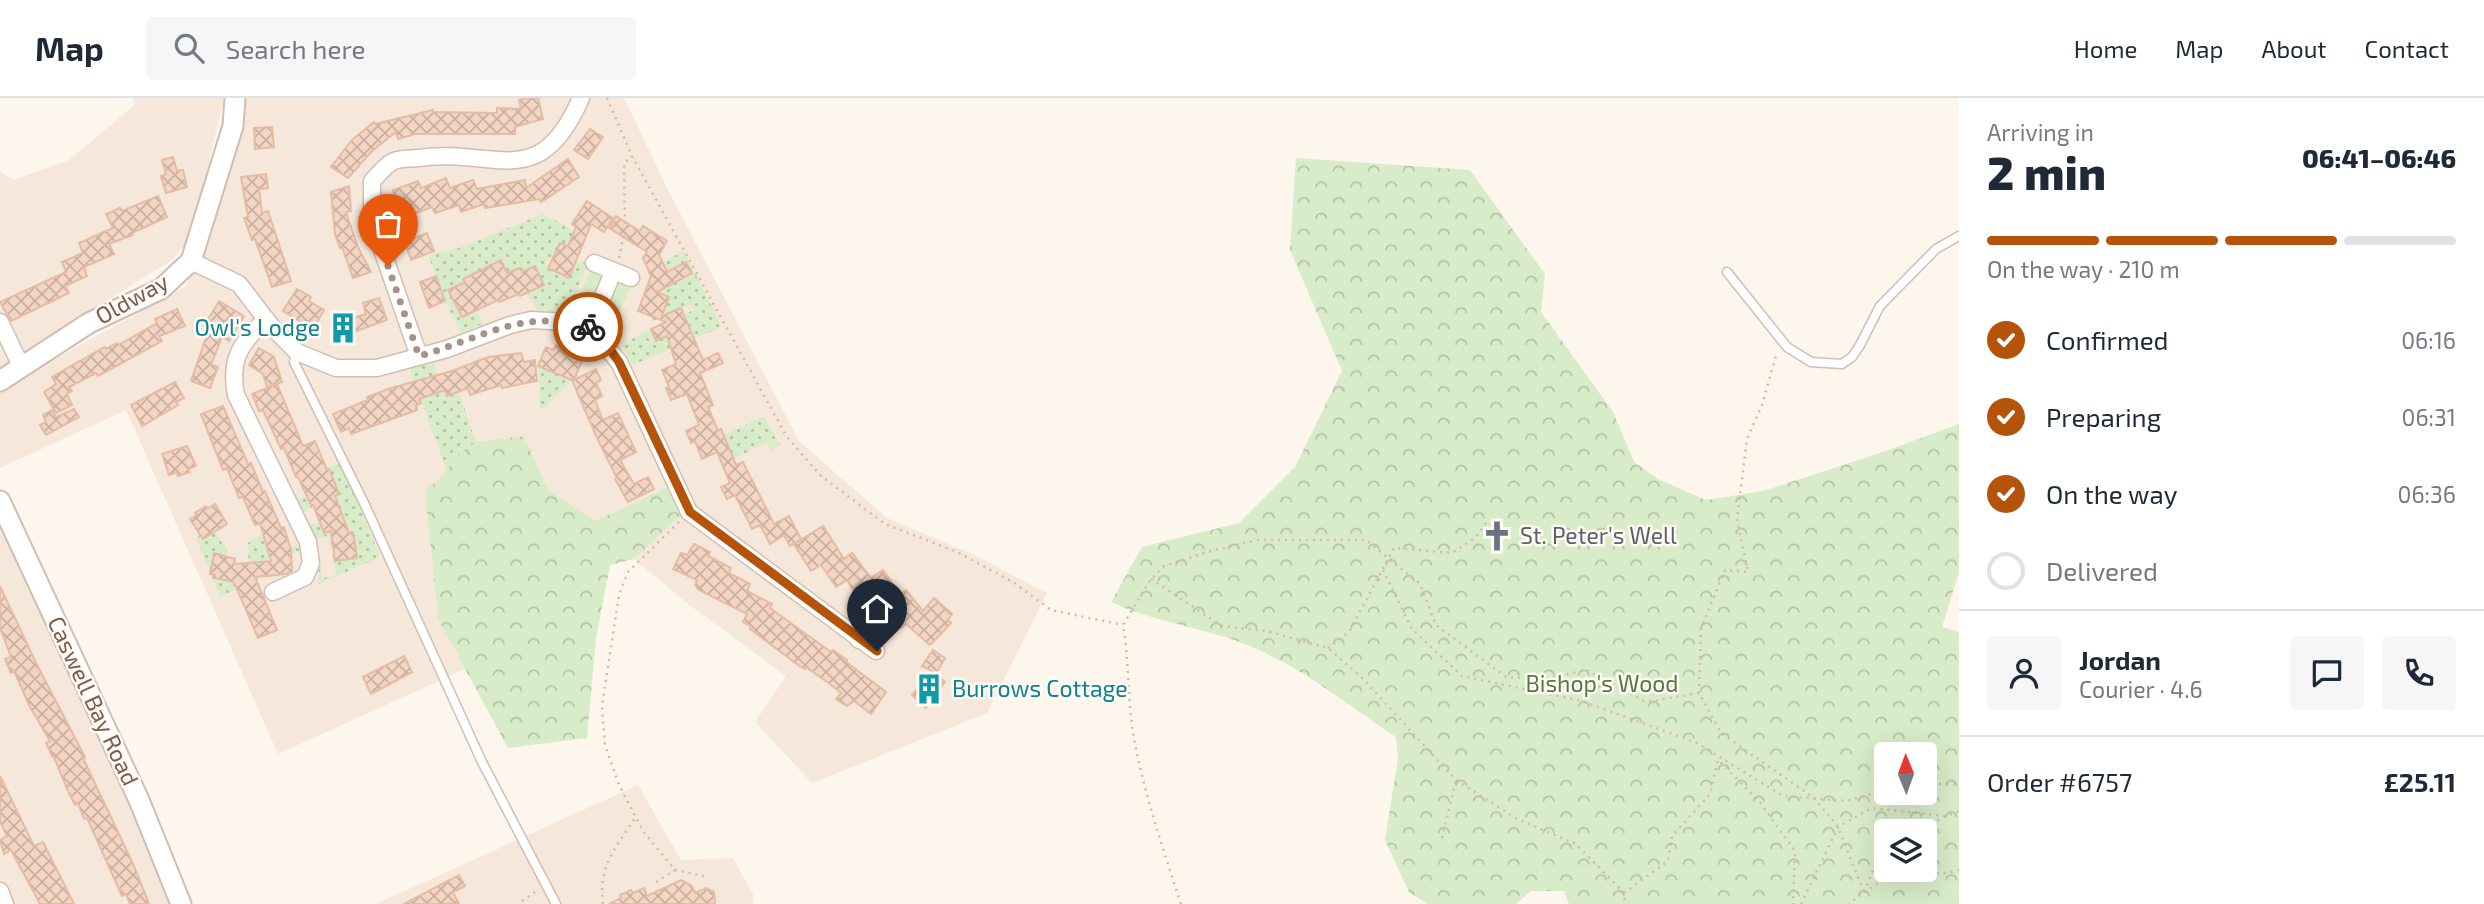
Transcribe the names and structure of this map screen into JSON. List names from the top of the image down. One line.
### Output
{"streets":{"street":["Oldway","Caswell Bay Road"]},"parks":["Bishop's Wood"],"places":{"building":["Owl's Lodge","Burrows Cottage"],"church":["St. Peter's Well"]},"north":"top","page":{"header":"Map","search":"Search here","nav":["Home","Map","About","Contact"],"heading":["2 min","Arriving in","06:41–06:46"],"panel":["Jordan","Courier · 4.6","Order #6757","£25.11"],"bar":"On the way · 210 m","list":[["Confirmed","06:16"],["Preparing","06:31"],["On the way","06:36"],"Delivered"]}}
